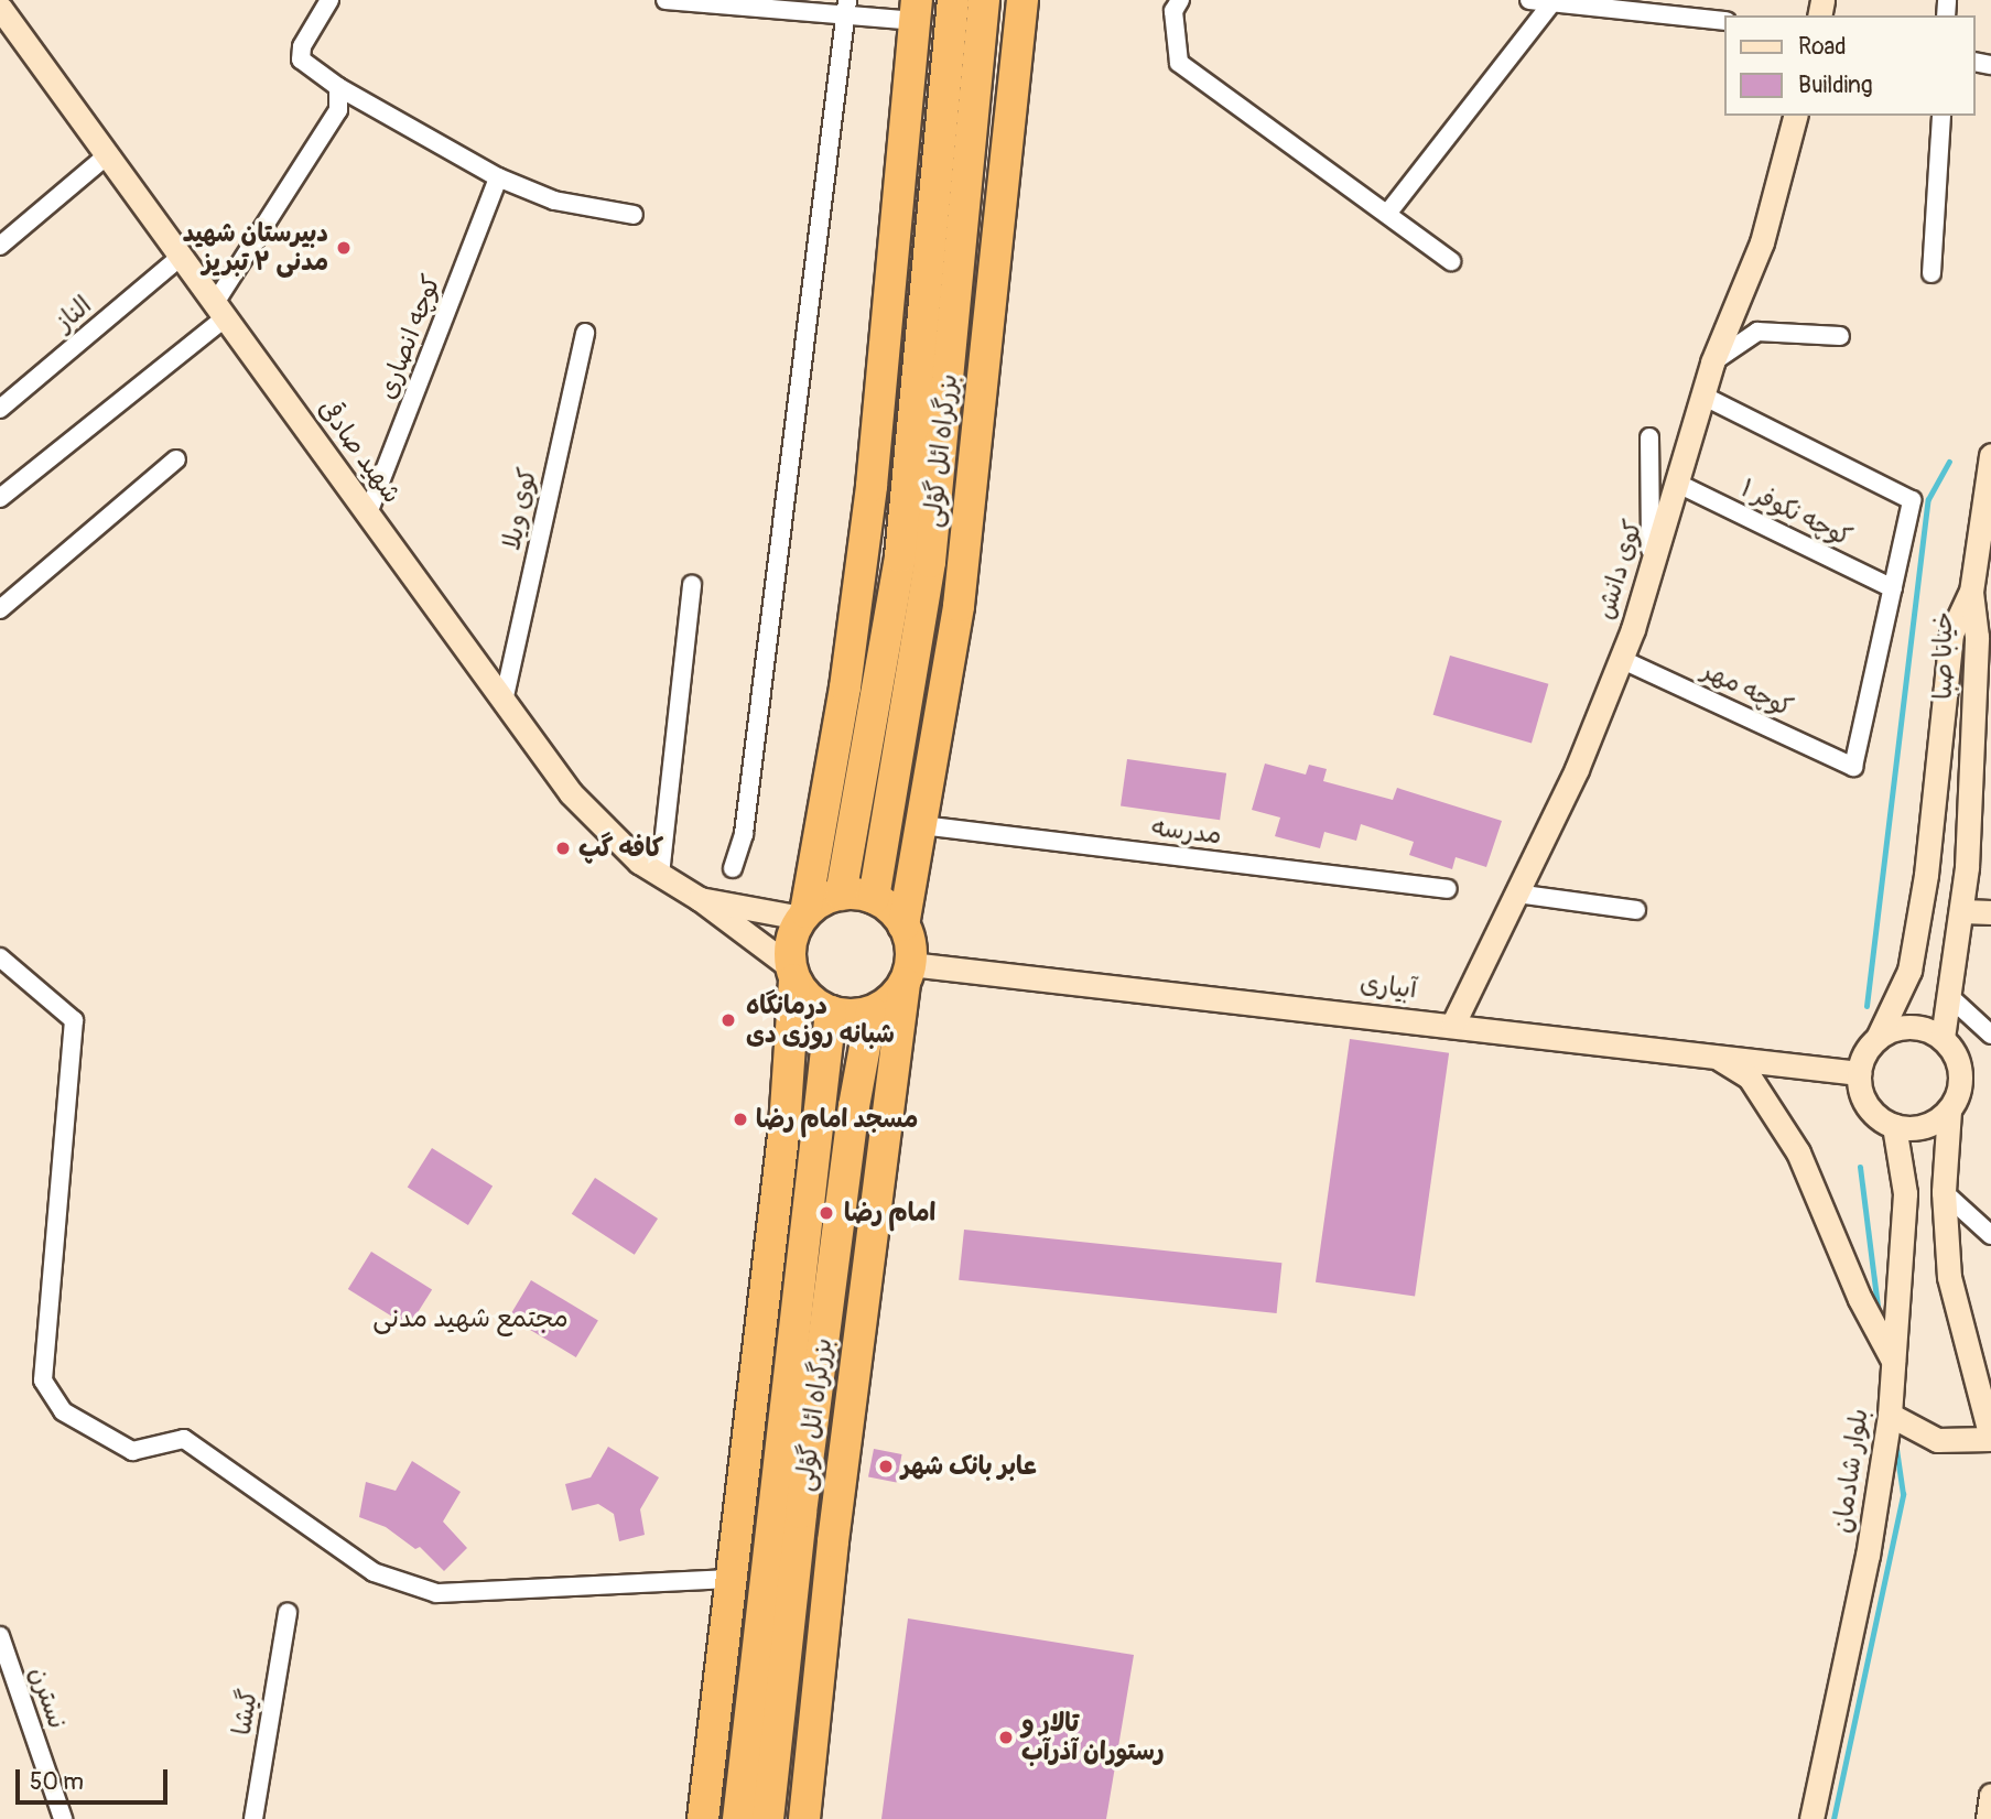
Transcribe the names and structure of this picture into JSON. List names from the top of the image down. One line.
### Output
{"streets":{"highway":["بزرگراه ائل گؤلی"],"main road":["شهید صادقی","کوی دانش","خیابا صبا","آبیاری","بلوار شادمان"],"street":["الناز","کوچه انصاری","کوی ویلا","کوچه نکوفر ۱","کوچه مهر","مدرسه","نسترن","گیشا"]},"crossings":[["الناز","شهید صادقی"],["کوچه انصاری","شهید صادقی"],["بزرگراه ائل گؤلی","شهید صادقی"],["بزرگراه ائل گؤلی","آبیاری"],["شهید صادقی","کوی ویلا"],["شهید صادقی","آبیاری"],["کوچه نکوفر ۱","کوی دانش"],["کوچه نکوفر ۱","کوچه مهر"],["کوی دانش","کوچه مهر"],["کوی دانش","آبیاری"],["خیابا صبا","آبیاری"],["خیابا صبا","بلوار شادمان"],["آبیاری","بلوار شادمان"]],"districts":["مجتمع شهید مدنی"],"places":["دبیرستان شهید مدنی ۲ تبریز","کافه گپ","درمانگاه شبانه روزی دی","مسجد امام رضا","امام رضا","عابر بانک شهر","تالار و رستوران آذرآب"],"legend":["Road","Building"],"scale_bar":"50 m"}
